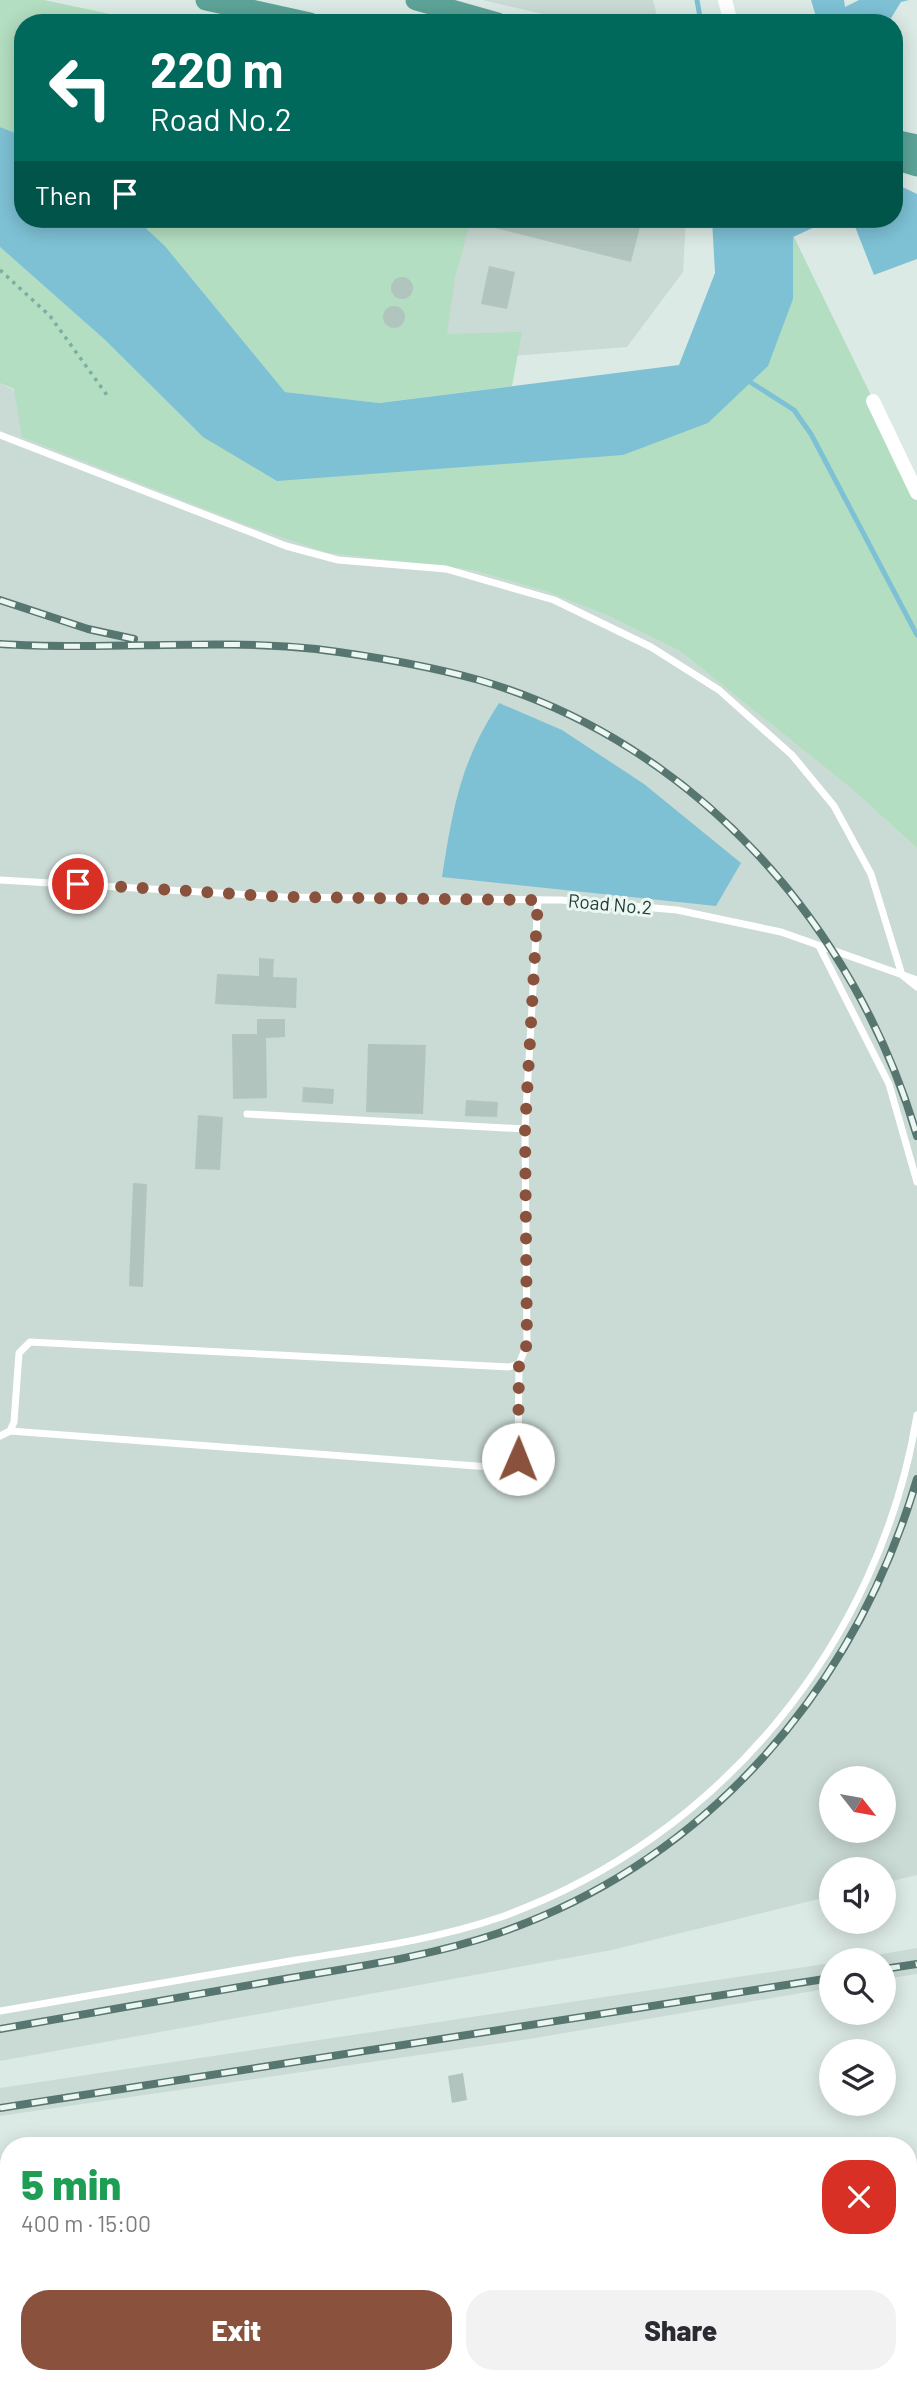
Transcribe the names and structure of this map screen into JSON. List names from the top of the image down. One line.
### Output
{"streets":{"lane":["Road No.2"]},"north":"bottom right","page":{"turn":["220 m","Road No.2"],"then":"Then","heading":["5 min","400 m · 15:00"],"buttons":["Exit","Share"]}}
